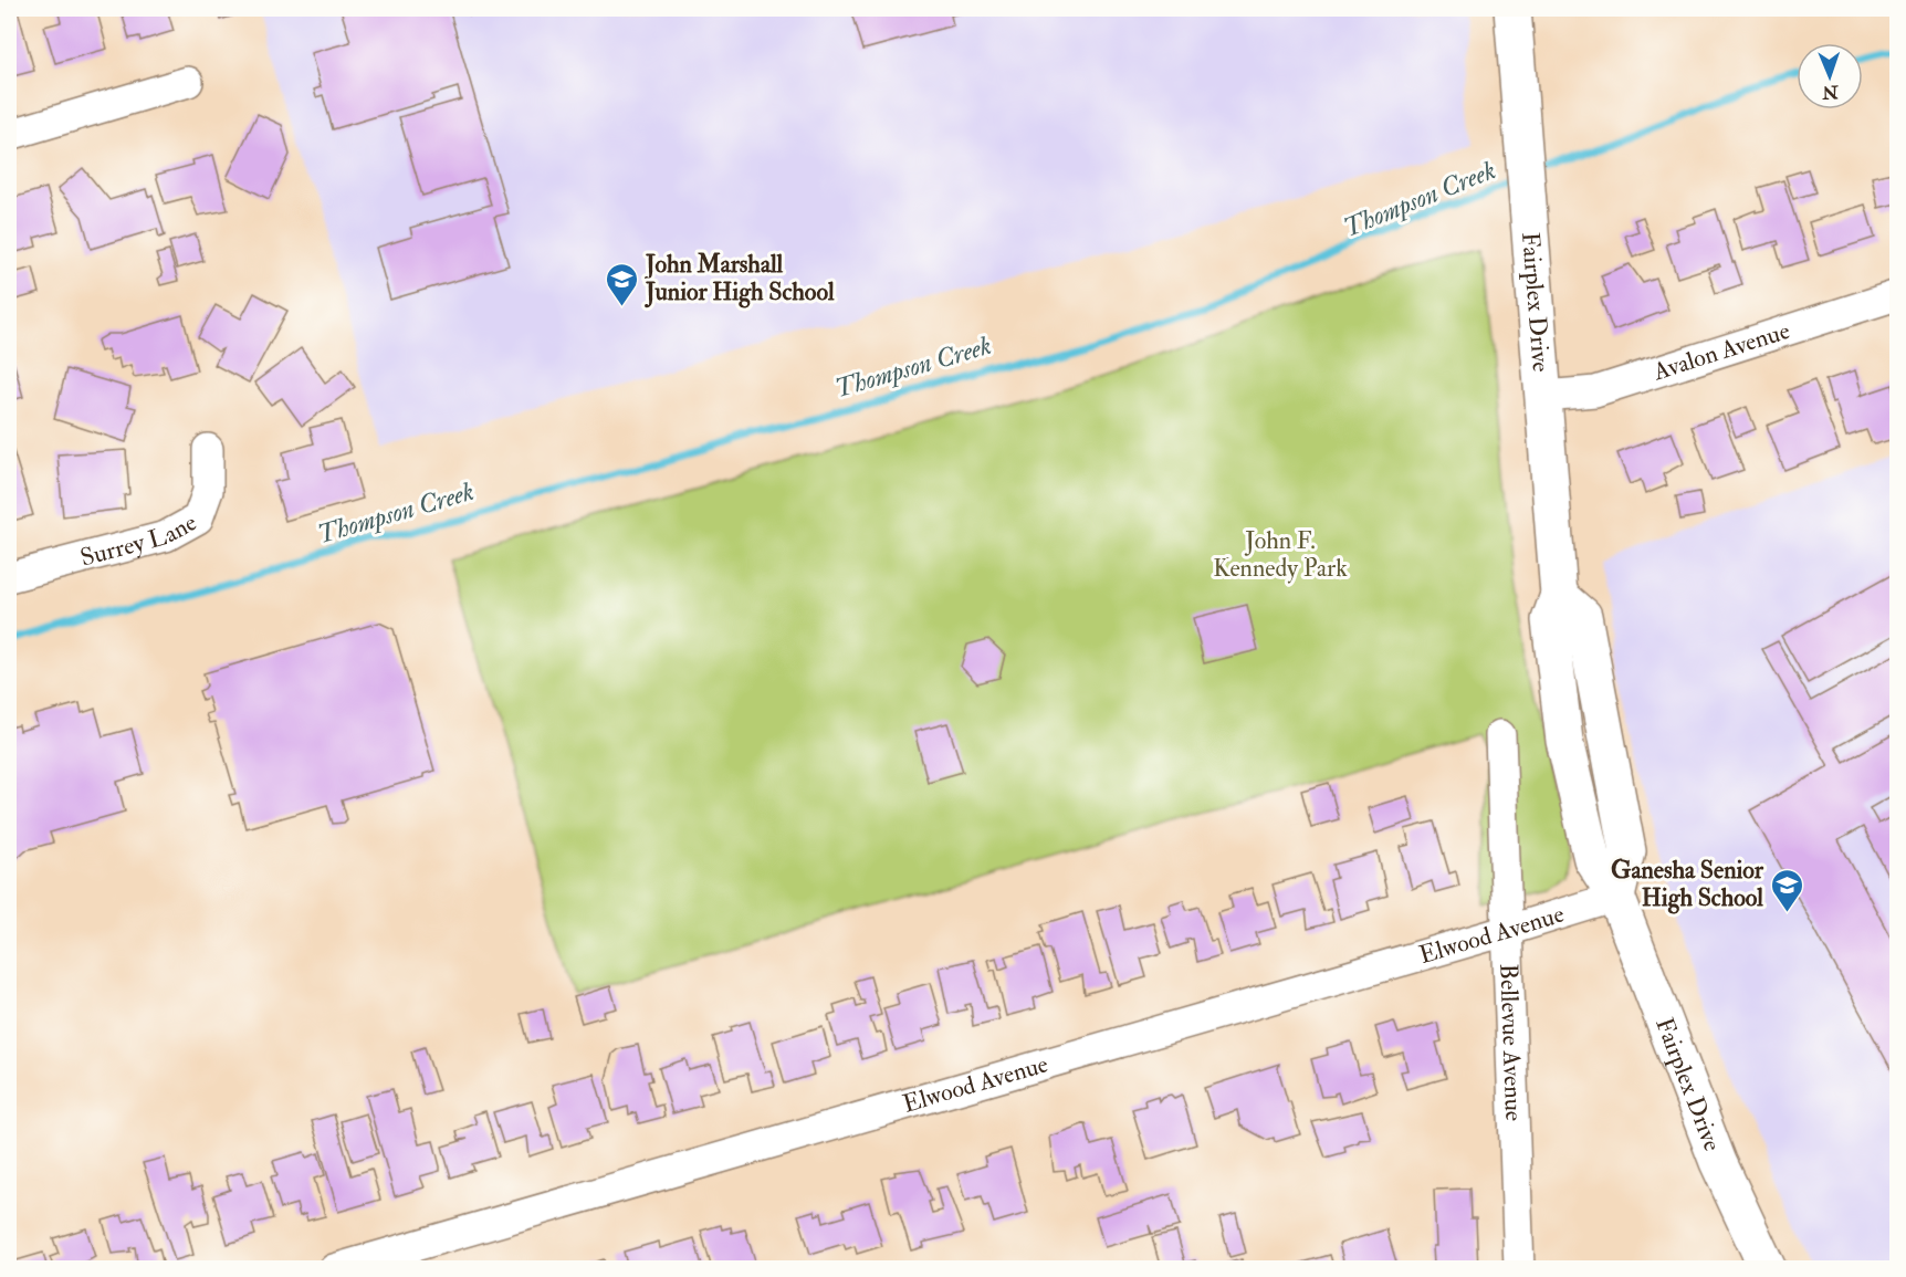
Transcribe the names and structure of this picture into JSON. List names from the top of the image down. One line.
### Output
{"streets":{"main road":["Fairplex Drive"],"street":["Avalon Avenue","Surrey Lane","Elwood Avenue","Bellevue Avenue"]},"crossings":[["Fairplex Drive","Avalon Avenue"],["Fairplex Drive","Elwood Avenue"],["Elwood Avenue","Bellevue Avenue"]],"water":["Thompson Creek"],"parks":["John F. Kennedy Park"],"places":{"school or university":["John Marshall Junior High School","Ganesha Senior High School"]},"north":"bottom"}
